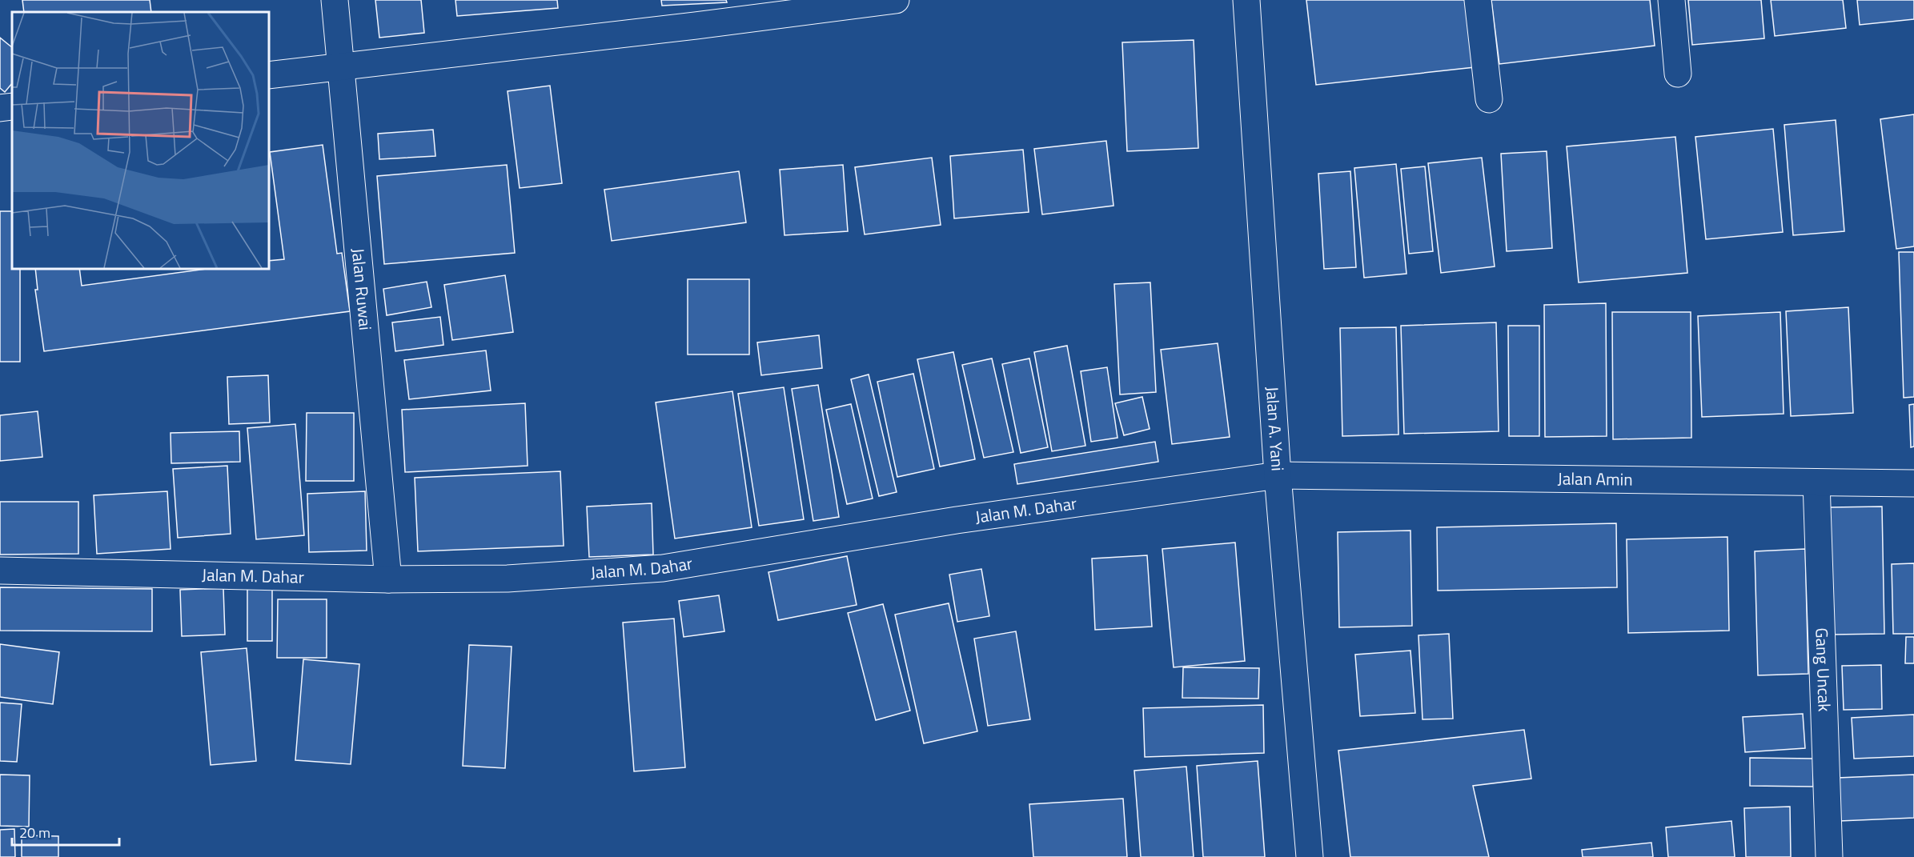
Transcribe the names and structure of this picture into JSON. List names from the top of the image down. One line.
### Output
{"streets":{"main road":["Jalan Ruwai","Jalan A. Yani","Jalan Amin","Jalan M. Dahar","Gang Uncak"]},"crossings":[["Jalan Ruwai","Jalan M. Dahar"],["Jalan A. Yani","Jalan Amin"],["Jalan A. Yani","Jalan M. Dahar"],["Jalan Amin","Jalan M. Dahar"],["Jalan Amin","Gang Uncak"]],"scale_bar":"20 m"}
